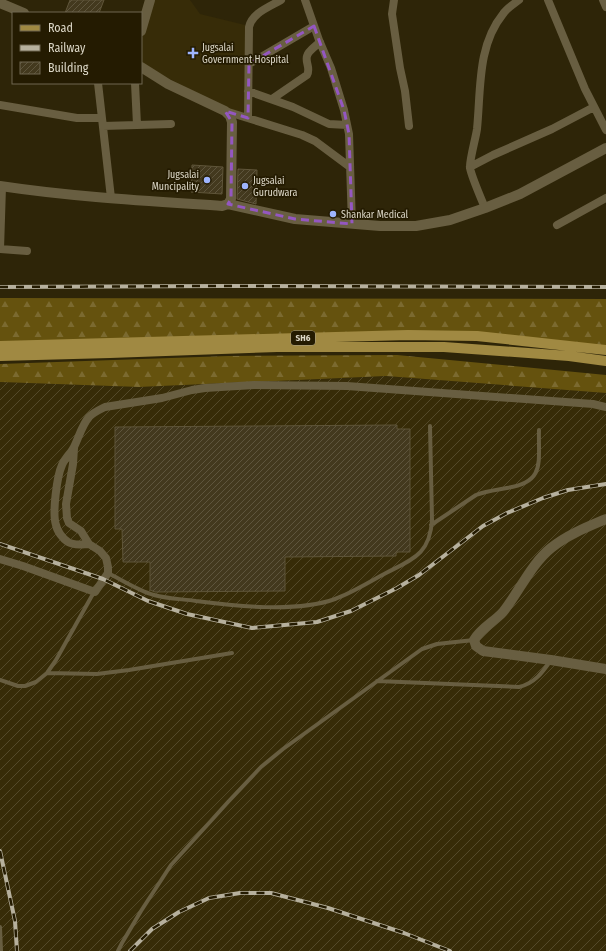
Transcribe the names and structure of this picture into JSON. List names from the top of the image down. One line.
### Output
{"streets":{"main road":["SH6"]},"places":{"health":["Jugsalai Government Hospital"],"other":["Jugsalai Muncipality","Jugsalai Gurudwara","Shankar Medical"]},"legend":["Road","Railway","Building"]}
